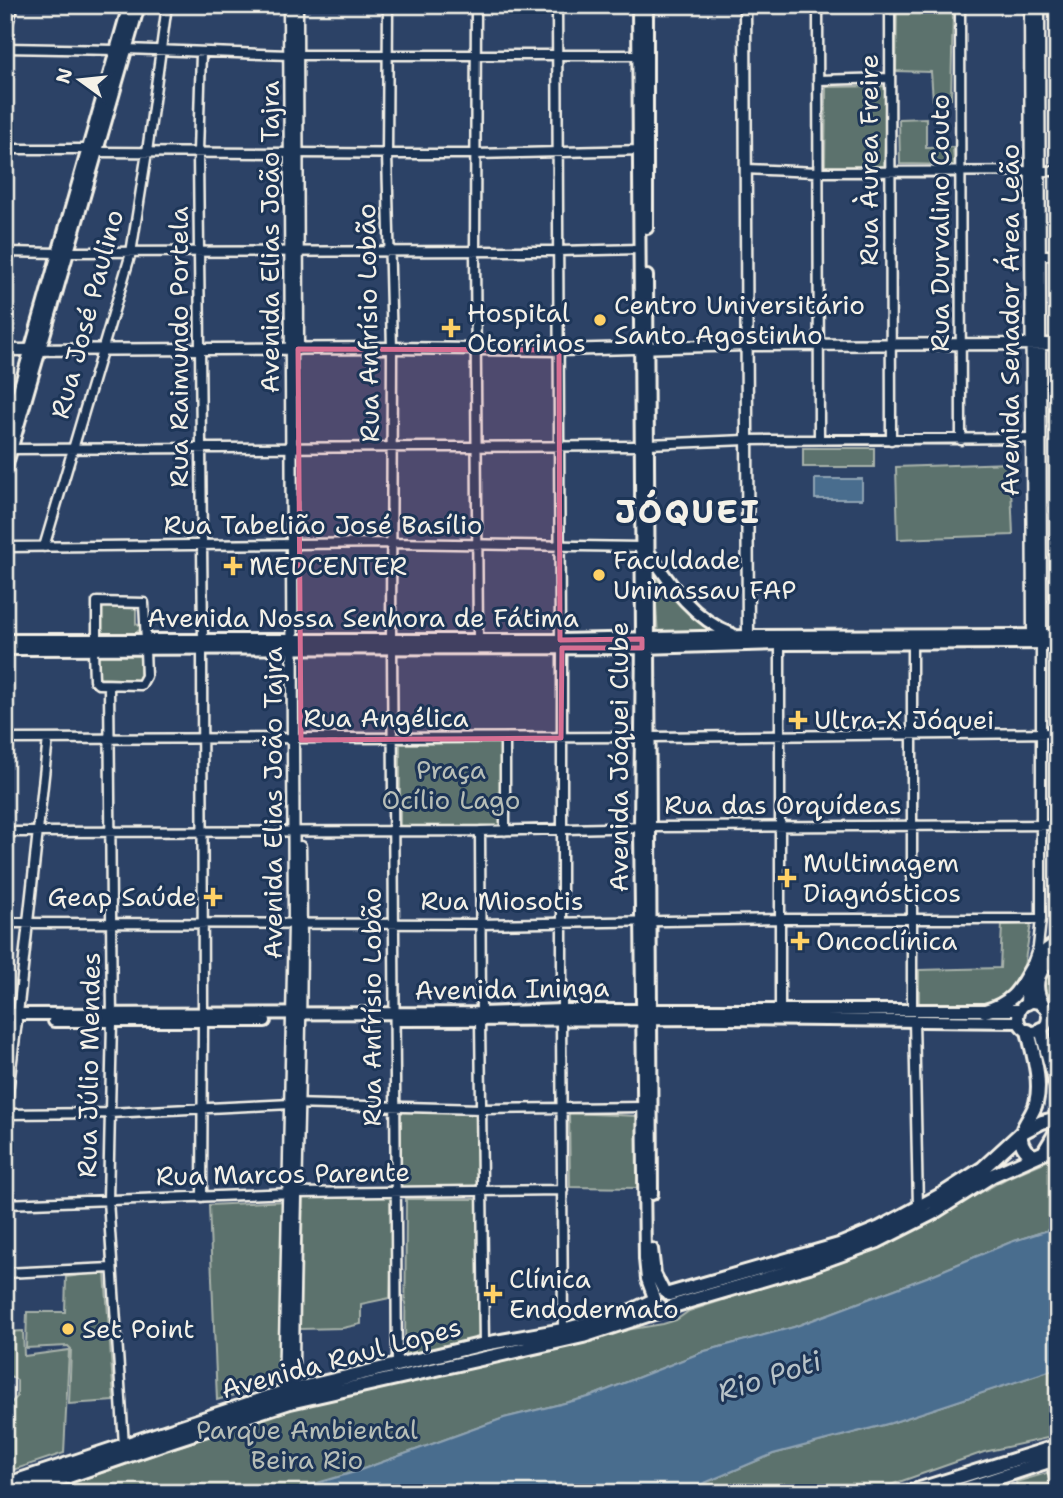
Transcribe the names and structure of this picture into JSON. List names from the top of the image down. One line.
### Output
{"streets":{"main road":["Avenida Nossa Senhora de Fátima","Avenida Jóquei Clube","Avenida Ininga","Avenida Raul Lopes"],"street":["Rua Àurea Freire","Rua Durvalino Couto","Avenida Elias João Tajra","Rua José Paulino","Avenida Senador Área Leão","Rua Anfrísio Lobão","Rua Raimundo Portela","Rua Tabelião José Basílio","Rua Angélica","Rua das Orquídeas","Rua Miosotis","Rua Júlio Mendes","Rua Marcos Parente"]},"crossings":[["Avenida Elias João Tajra","Rua Tabelião José Basílio"],["Avenida Elias João Tajra","Avenida Nossa Senhora de Fátima"],["Avenida Elias João Tajra","Rua Angélica"],["Avenida Elias João Tajra","Rua das Orquídeas"],["Avenida Elias João Tajra","Rua Miosotis"],["Avenida Elias João Tajra","Avenida Ininga"],["Avenida Elias João Tajra","Rua Marcos Parente"],["Avenida Elias João Tajra","Avenida Raul Lopes"],["Rua José Paulino","Rua Tabelião José Basílio"],["Avenida Senador Área Leão","Avenida Nossa Senhora de Fátima"],["Avenida Senador Área Leão","Rua Angélica"],["Avenida Senador Área Leão","Rua das Orquídeas"],["Avenida Senador Área Leão","Rua Miosotis"],["Rua Anfrísio Lobão","Rua Tabelião José Basílio"],["Rua Anfrísio Lobão","Avenida Nossa Senhora de Fátima"],["Rua Anfrísio Lobão","Rua Angélica"],["Rua Anfrísio Lobão","Rua das Orquídeas"],["Rua Anfrísio Lobão","Rua Miosotis"],["Rua Anfrísio Lobão","Avenida Ininga"],["Rua Anfrísio Lobão","Rua Marcos Parente"],["Rua Anfrísio Lobão","Avenida Raul Lopes"],["Rua Raimundo Portela","Rua Tabelião José Basílio"],["Rua Raimundo Portela","Avenida Nossa Senhora de Fátima"],["Rua Raimundo Portela","Rua Angélica"],["Rua Raimundo Portela","Rua das Orquídeas"],["Rua Raimundo Portela","Rua Miosotis"],["Rua Raimundo Portela","Avenida Ininga"],["Rua Raimundo Portela","Rua Marcos Parente"],["Rua Tabelião José Basílio","Avenida Jóquei Clube"],["Avenida Nossa Senhora de Fátima","Avenida Jóquei Clube"],["Rua Angélica","Avenida Jóquei Clube"],["Rua Angélica","Rua Júlio Mendes"],["Avenida Jóquei Clube","Rua das Orquídeas"],["Avenida Jóquei Clube","Rua Miosotis"],["Avenida Jóquei Clube","Avenida Ininga"],["Avenida Jóquei Clube","Avenida Raul Lopes"],["Rua das Orquídeas","Rua Júlio Mendes"],["Rua Miosotis","Rua Júlio Mendes"],["Avenida Ininga","Rua Júlio Mendes"],["Rua Júlio Mendes","Rua Marcos Parente"],["Rua Júlio Mendes","Avenida Raul Lopes"]],"districts":["JÓQUEI"],"water":["Rio Poti"],"parks":["Praça Ocílio Lago","Parque Ambiental Beira Rio"],"places":{"other":["Centro Universitário Santo Agostinho","Faculdade Uninassau FAP","Set Point"],"health":["Hospital Otorrinos","MEDCENTER","Ultra-X Jóquei","Multimagem Diagnósticos","Geap Saúde","Oncoclínica","Clínica Endodermato"]},"north":"left"}
